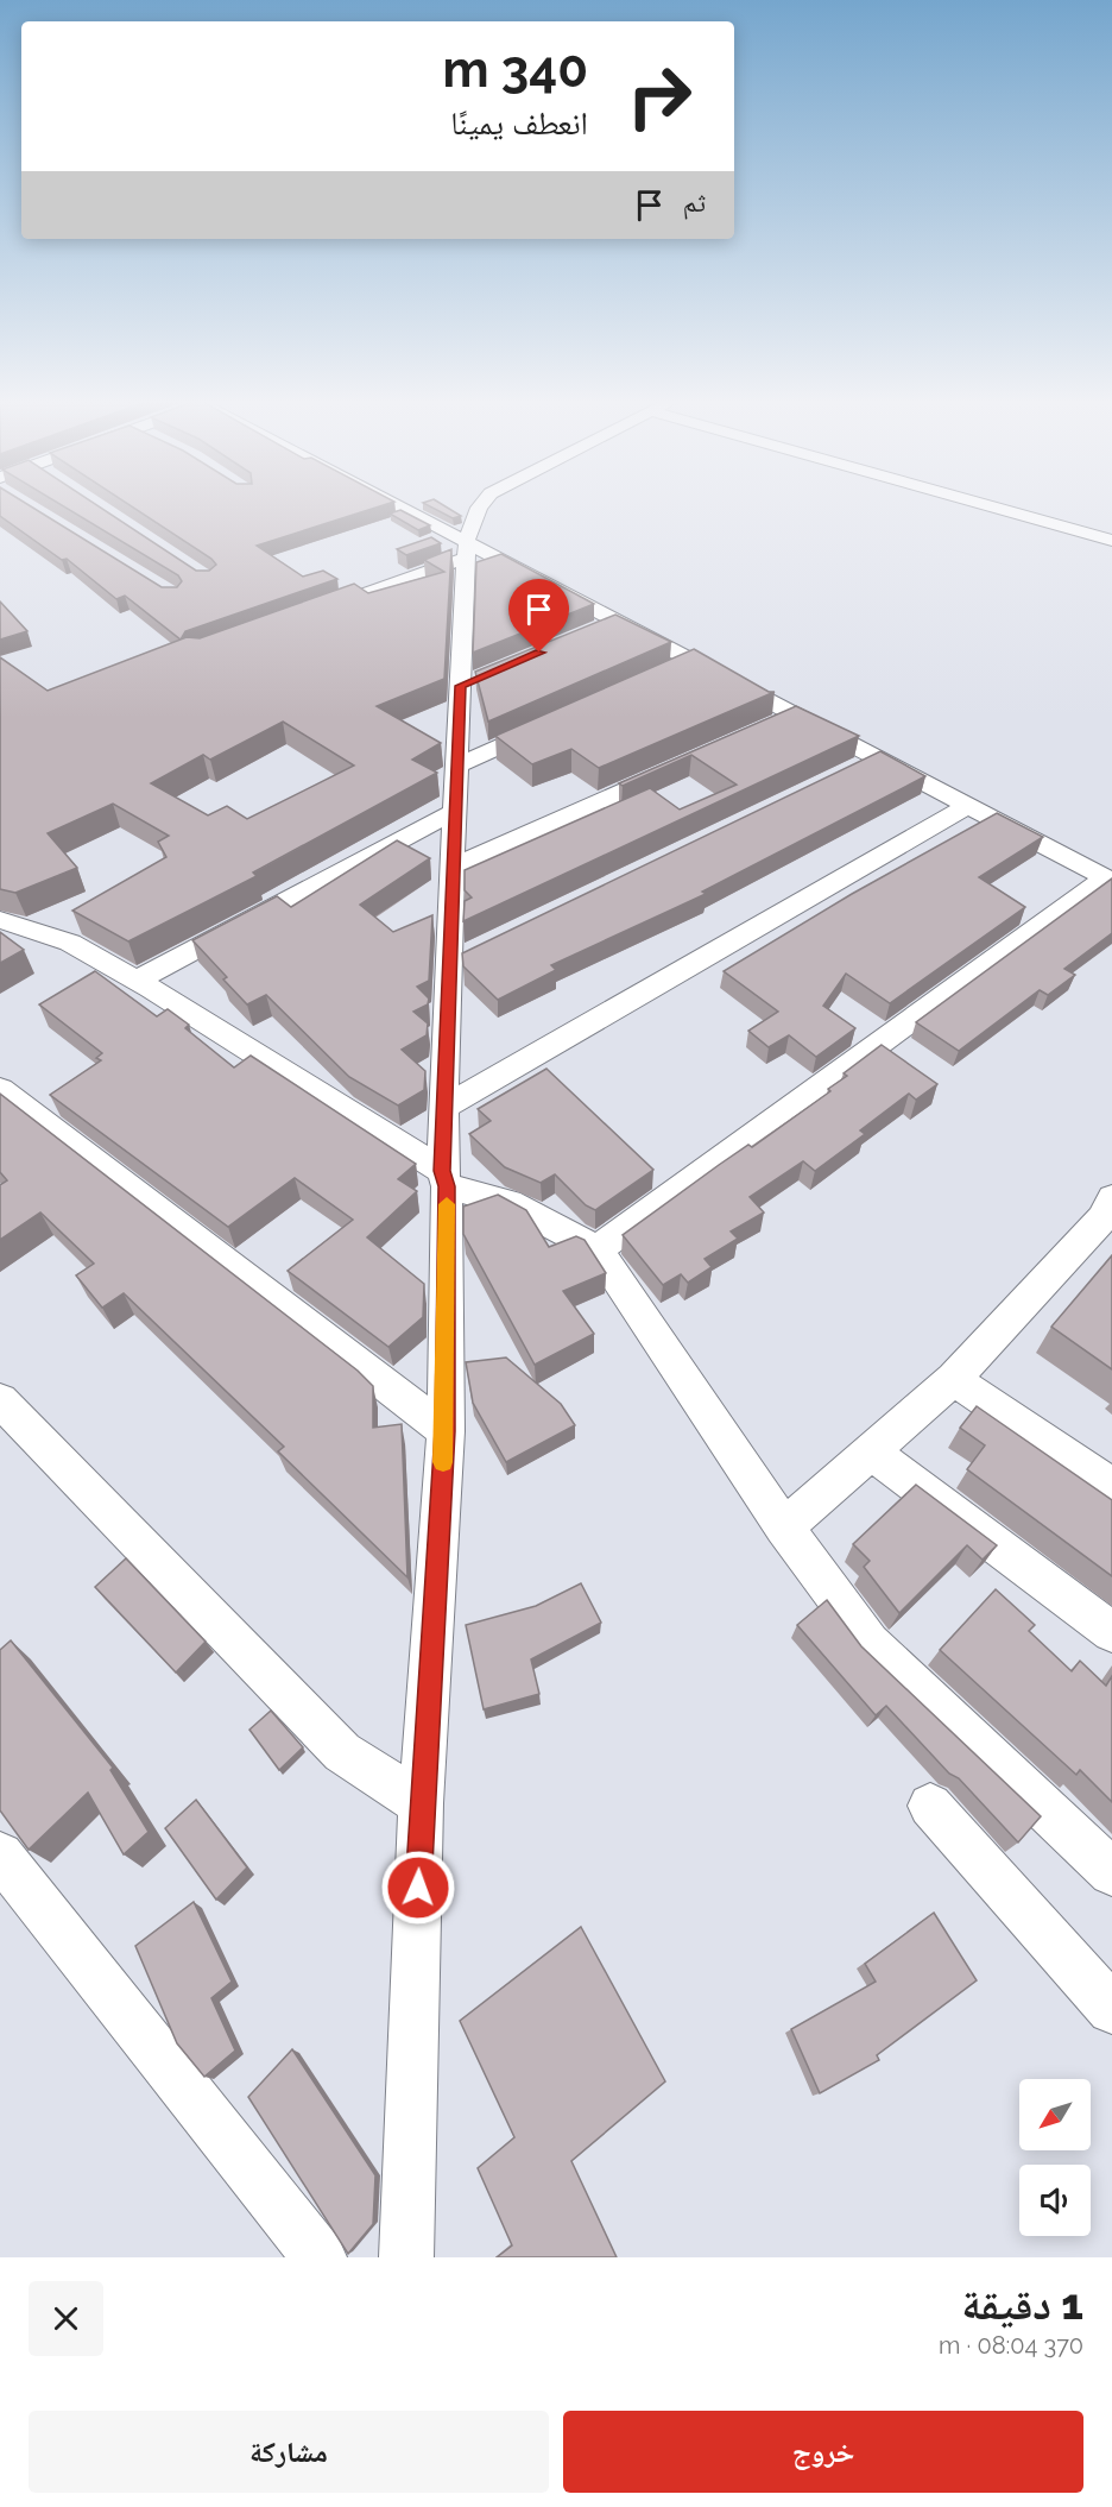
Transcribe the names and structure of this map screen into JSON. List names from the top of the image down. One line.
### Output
{"north":"bottom left","page":{"turn":["340 m","انعطف يمينًا"],"then":"ثم","heading":["1 دقيقة","370 m · 08:04"],"buttons":["خروج","مشاركة"]}}
